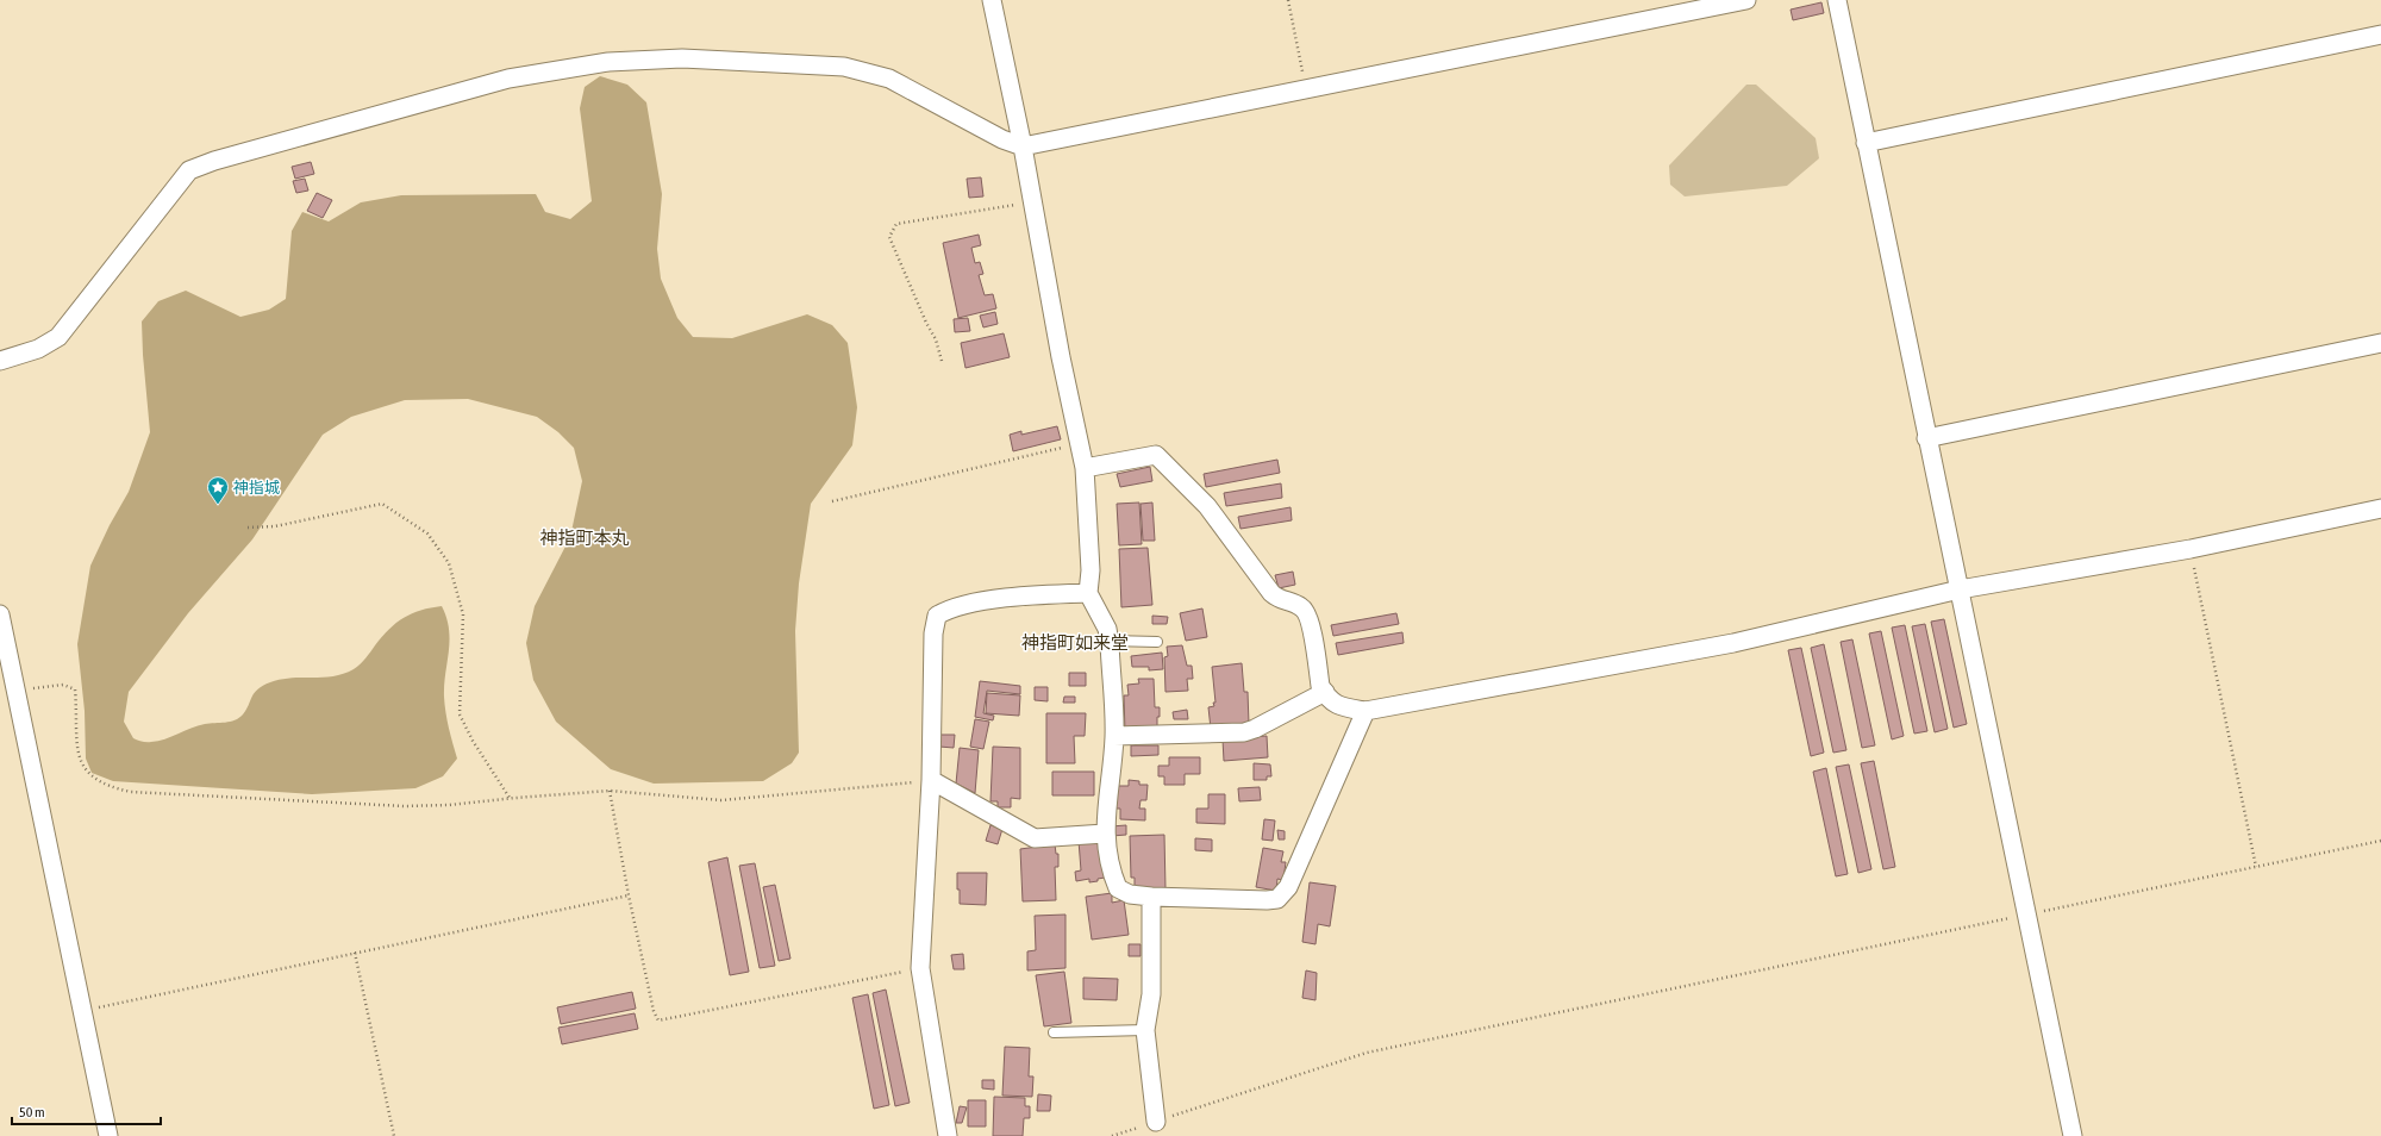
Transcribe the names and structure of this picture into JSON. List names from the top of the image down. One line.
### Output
{"districts":["神指町本丸","神指町如来堂"],"places":{"place":["神指城"]},"scale_bar":"50 m"}
